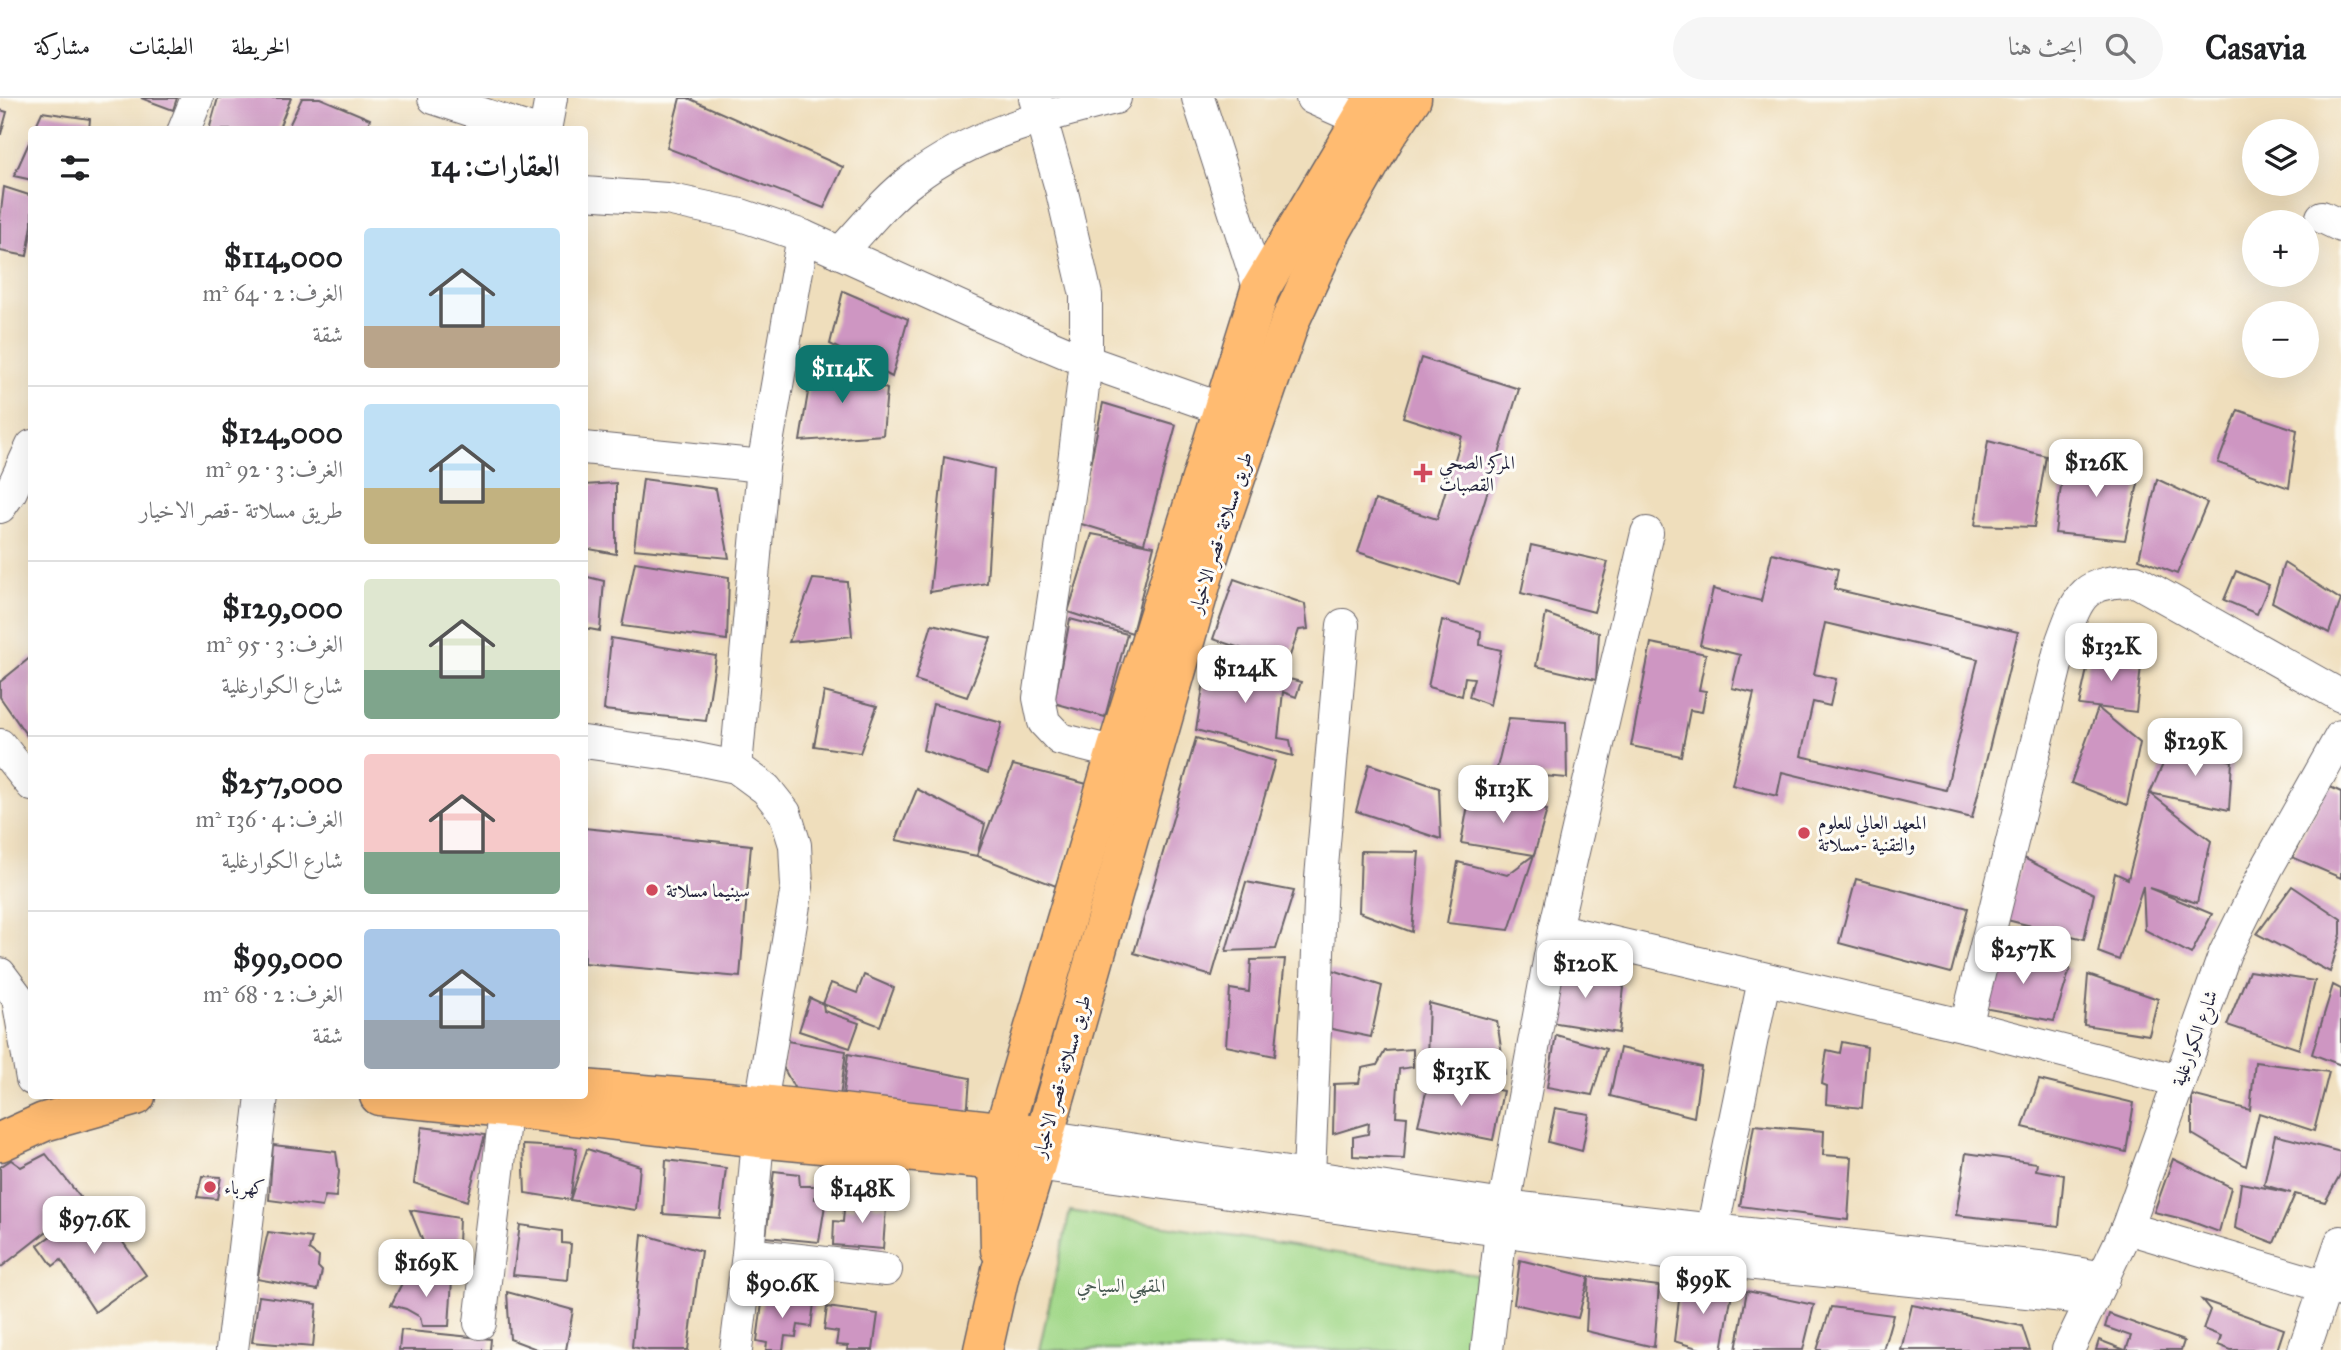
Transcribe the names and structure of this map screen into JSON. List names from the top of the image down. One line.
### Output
{"streets":{"main road":["طريق مسلاتة -قصر الاخيار"],"street":["شارع الكوارغلية"]},"parks":["المقهي السياحي"],"places":{"health":["المركز الصحي القصبات"],"other":["المعهد العالي للعلوم والتقنية -مسلاتة","سينيما مسلاتة","كهرباء"]},"page":{"header":"Casavia","search":"ابحث هنا","nav":["الخريطة","الطبقات","مشاركة"],"map_buttons":["+","−"],"heading":"العقارات: 14","list":[{"name":"$114,000","note":"الغرف: 2 · 64 m² · شقة"},{"name":"$124,000","note":"الغرف: 3 · 92 m² · طريق مسلاتة -قصر الاخيار"},{"name":"$129,000","note":"الغرف: 3 · 95 m² · شارع الكوارغلية"},{"name":"$257,000","note":"الغرف: 4 · 136 m² · شارع الكوارغلية"},{"name":"$99,000","note":"الغرف: 2 · 68 m² · شقة"}],"price":["$114K","$126K","$132K","$124K","$129K","$113K","$257K","$120K","$131K","$148K","$97.6K","$169K","$99K","$90.6K"]}}
